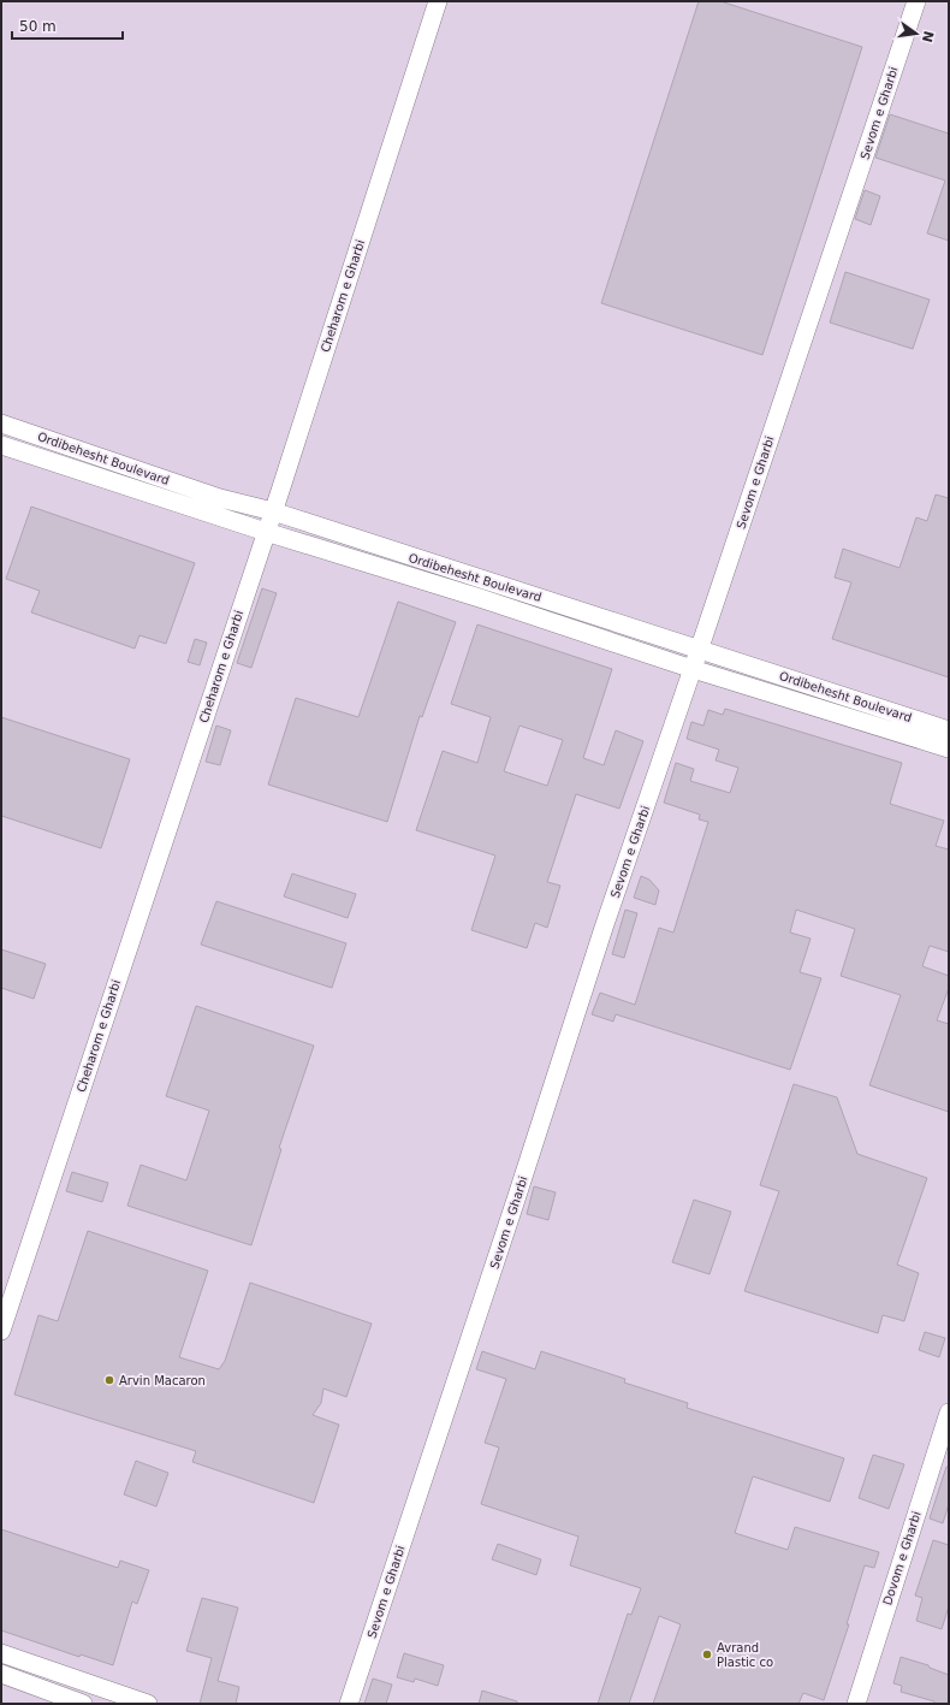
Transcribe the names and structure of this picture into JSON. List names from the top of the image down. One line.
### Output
{"streets":{"street":["Sevom e Gharbi","Cheharom e Gharbi","Ordibehesht Boulevard","Dovom e Gharbi"]},"crossings":[["Sevom e Gharbi","Ordibehesht Boulevard"],["Cheharom e Gharbi","Ordibehesht Boulevard"]],"places":["Arvin Macaron","Avrand Plastic co"],"scale_bar":"50 m","north":"right"}
